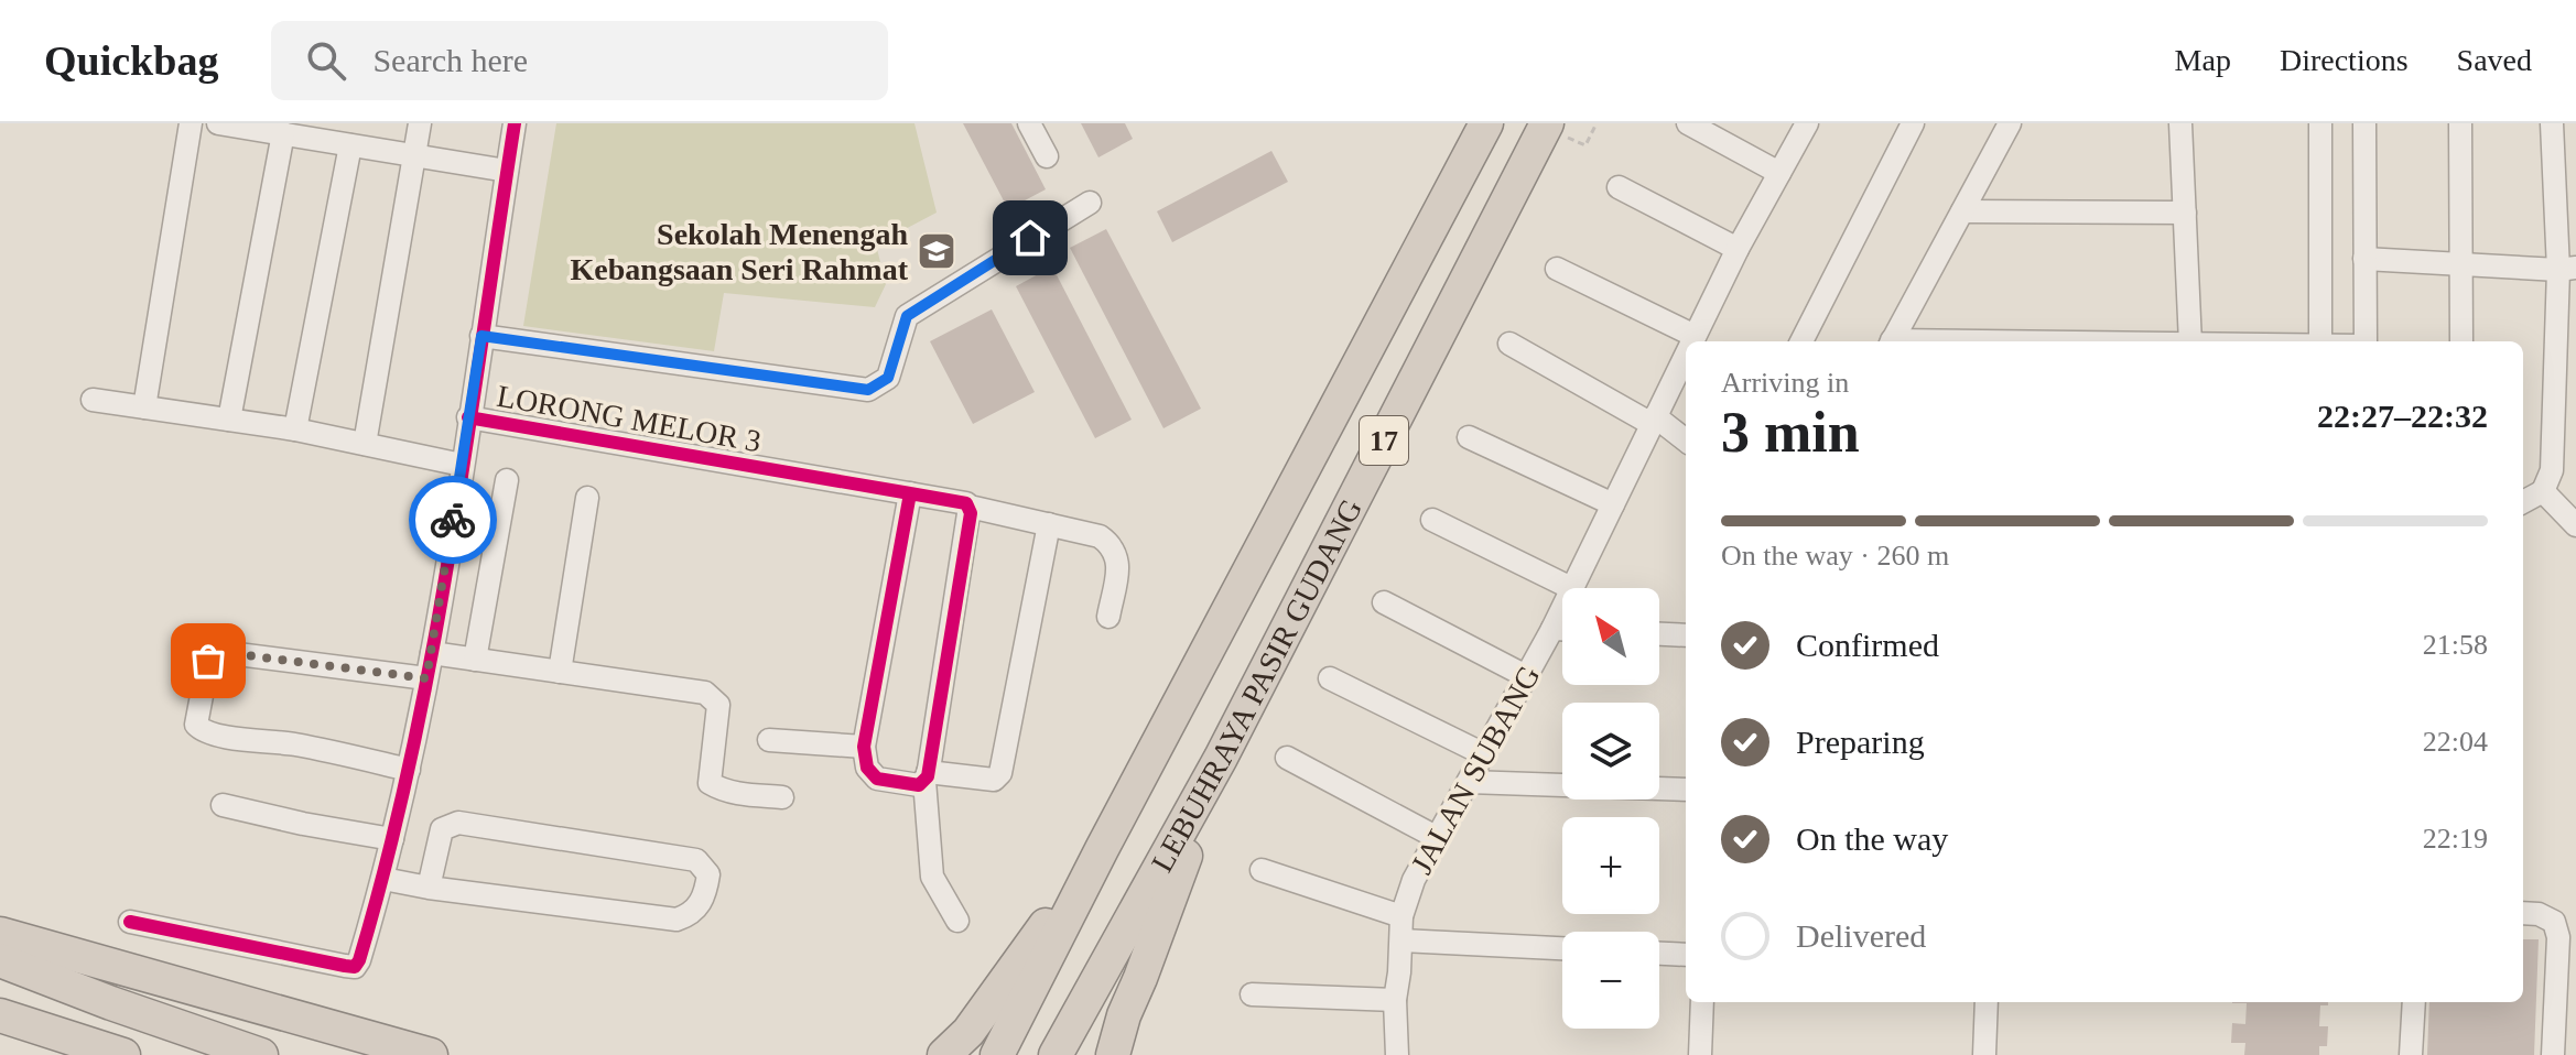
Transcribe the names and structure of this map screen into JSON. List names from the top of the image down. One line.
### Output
{"streets":{"highway":["17","LEBUHRAYA PASIR GUDANG"],"street":["LORONG MELOR 3","JALAN SUBANG"]},"places":{"school or university":["Sekolah Menengah Kebangsaan Seri Rahmat"]},"north":"top left","page":{"header":"Quickbag","search":"Search here","nav":["Map","Directions","Saved"],"heading":["3 min","Arriving in","22:27–22:32"],"bar":"On the way · 260 m","map_buttons":["+","−"],"list":[["Confirmed","21:58"],["Preparing","22:04"],["On the way","22:19"],"Delivered"]}}
